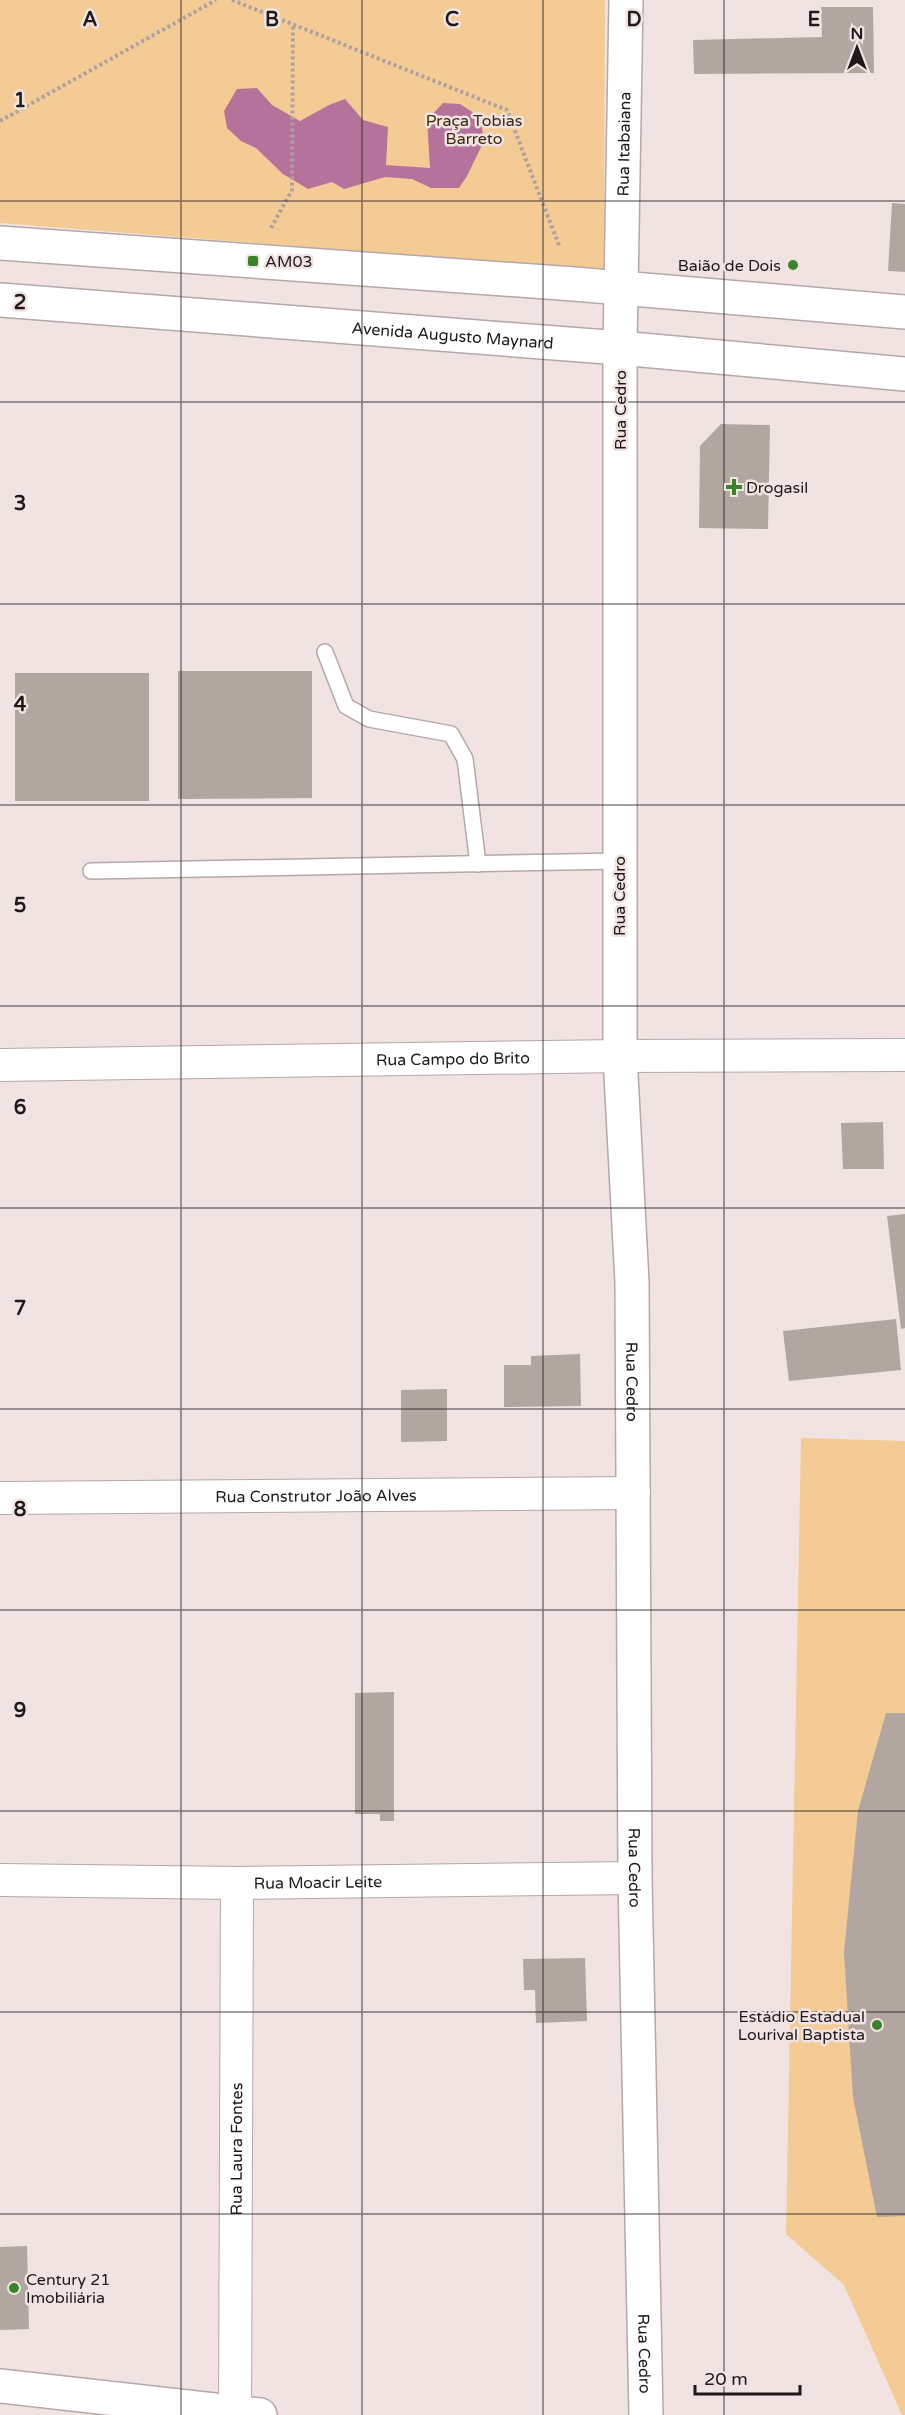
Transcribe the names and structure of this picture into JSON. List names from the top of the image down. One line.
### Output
{"streets":{"street":["Rua Itabaiana","Avenida Augusto Maynard","Rua Cedro","Rua Campo do Brito","Rua Construtor João Alves","Rua Moacir Leite","Rua Laura Fontes"]},"crossings":[["Rua Itabaiana","Avenida Augusto Maynard"],["Rua Itabaiana","Rua Cedro"],["Avenida Augusto Maynard","Rua Cedro"],["Rua Cedro","Rua Campo do Brito"],["Rua Cedro","Rua Construtor João Alves"],["Rua Cedro","Rua Moacir Leite"],["Rua Moacir Leite","Rua Laura Fontes"]],"parks":["Praça Tobias Barreto"],"places":{"transit":["AM03"],"other":["Baião de Dois","Estádio Estadual Lourival Baptista","Century 21 Imobiliária"],"health":["Drogasil"]},"scale_bar":"20 m","north":"top","grid":{"columns":["A","B","C","D","E"],"rows":["1","2","3","4","5","6","7","8","9"]}}
